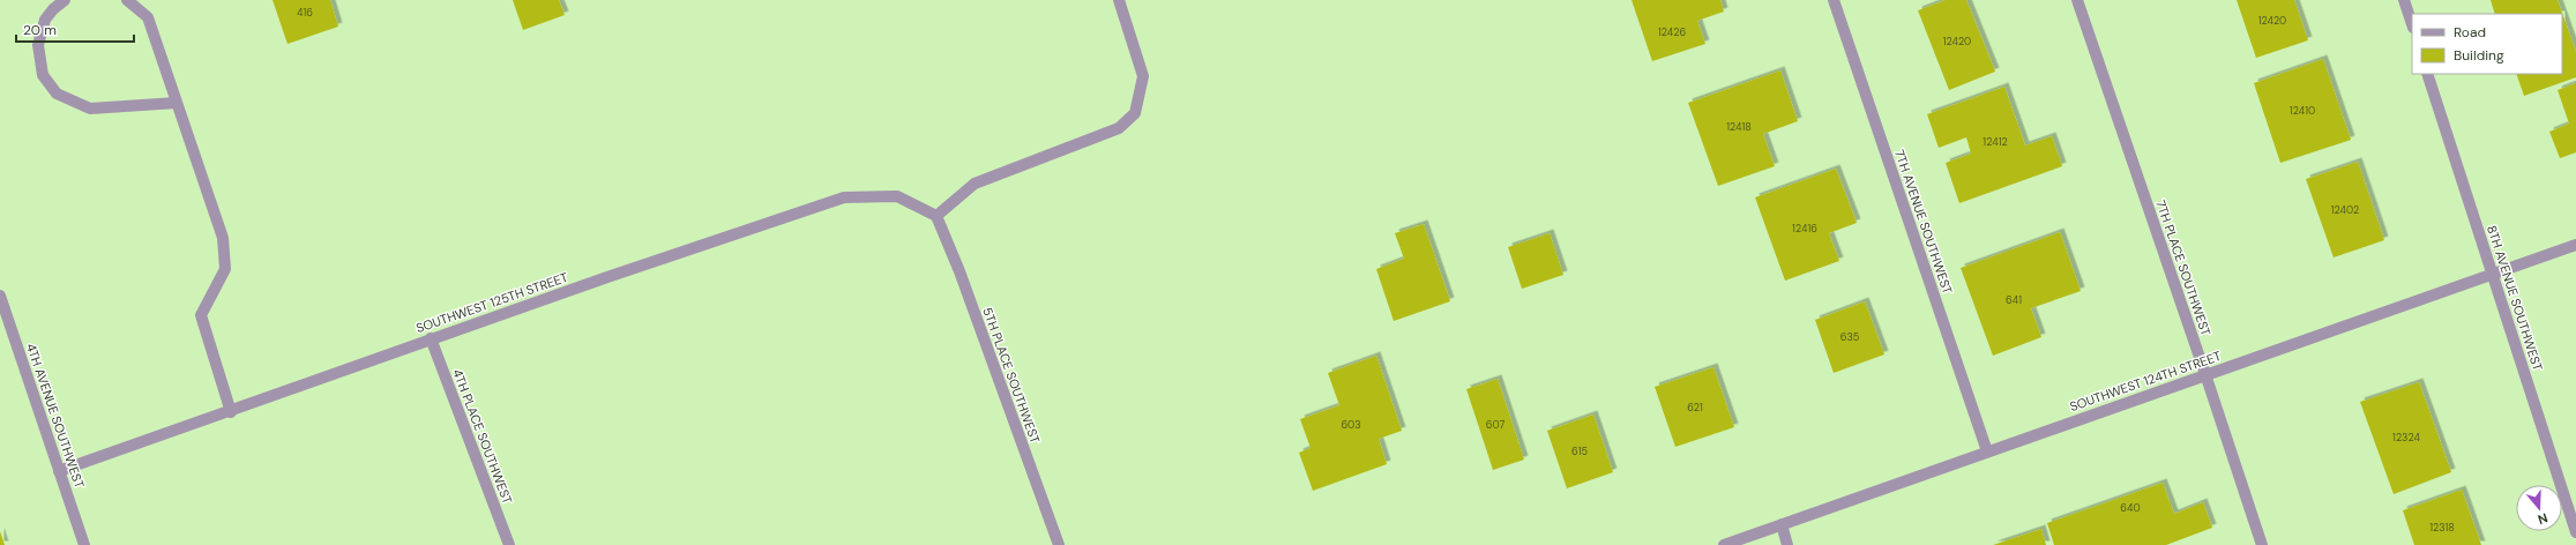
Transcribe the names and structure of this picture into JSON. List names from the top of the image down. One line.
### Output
{"streets":{"street":["7TH AVENUE SOUTHWEST","7TH PLACE SOUTHWEST","8TH AVENUE SOUTHWEST","SOUTHWEST 125TH STREET","5TH PLACE SOUTHWEST","SOUTHWEST 124TH STREET","4TH AVENUE SOUTHWEST","4TH PLACE SOUTHWEST"]},"crossings":[["7TH AVENUE SOUTHWEST","SOUTHWEST 124TH STREET"],["7TH PLACE SOUTHWEST","SOUTHWEST 124TH STREET"],["8TH AVENUE SOUTHWEST","SOUTHWEST 124TH STREET"],["SOUTHWEST 125TH STREET","5TH PLACE SOUTHWEST"],["SOUTHWEST 125TH STREET","4TH AVENUE SOUTHWEST"],["SOUTHWEST 125TH STREET","4TH PLACE SOUTHWEST"]],"house_numbers":["416","12420","12426","12420","12410","12418","12412","12402","12416","641","635","621","603","607","12324","615","640","12318"],"legend":["Road","Building"],"scale_bar":"20 m","north":"bottom"}
